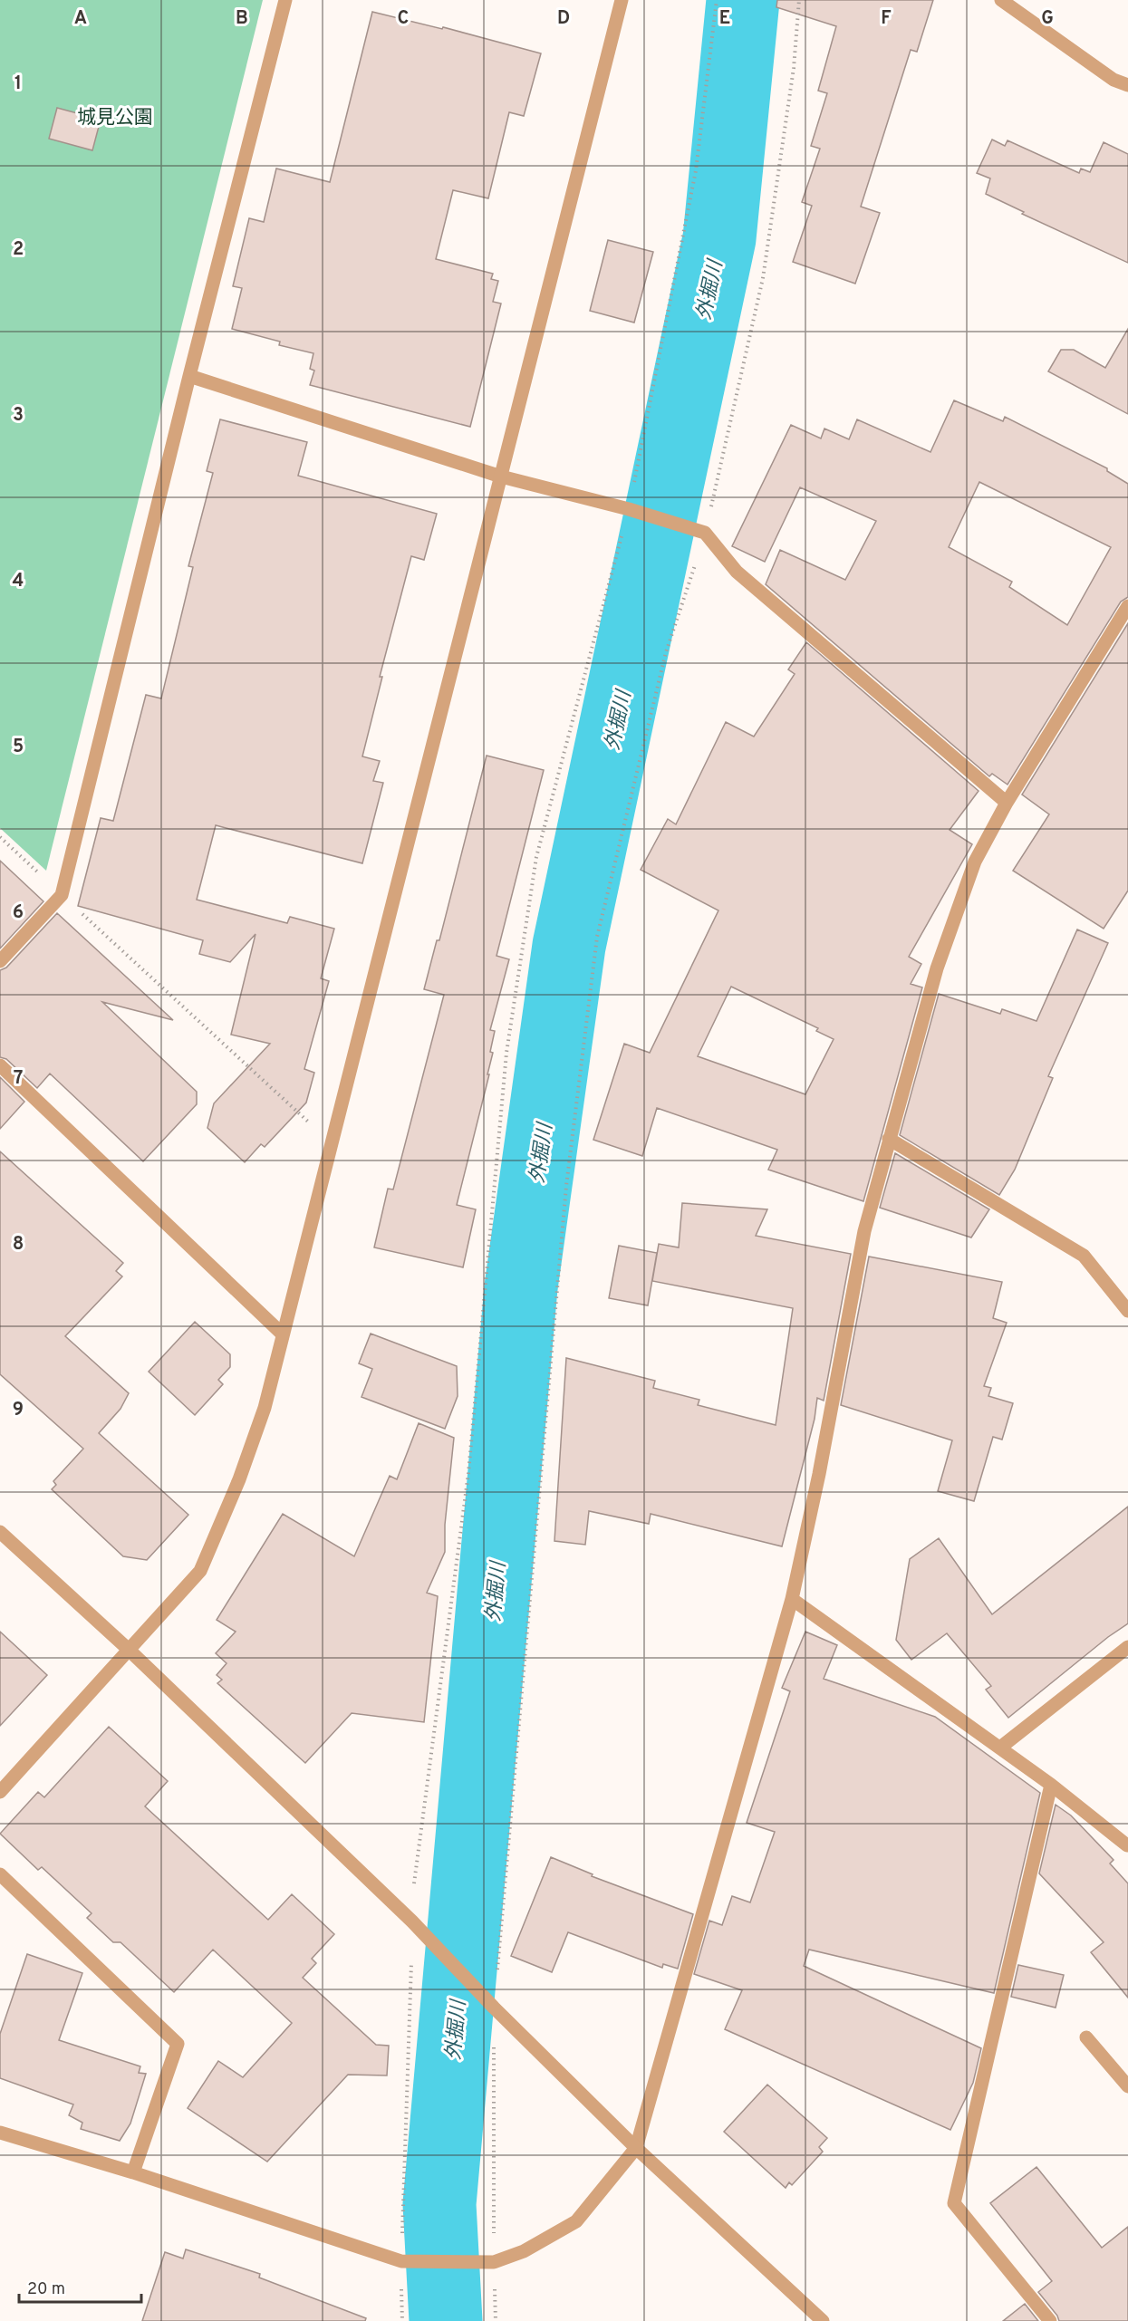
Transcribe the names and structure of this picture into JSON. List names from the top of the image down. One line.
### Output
{"water":["外掘川"],"parks":["城見公園"],"scale_bar":"20 m","grid":{"columns":["A","B","C","D","E","F","G"],"rows":["1","2","3","4","5","6","7","8","9"]}}
